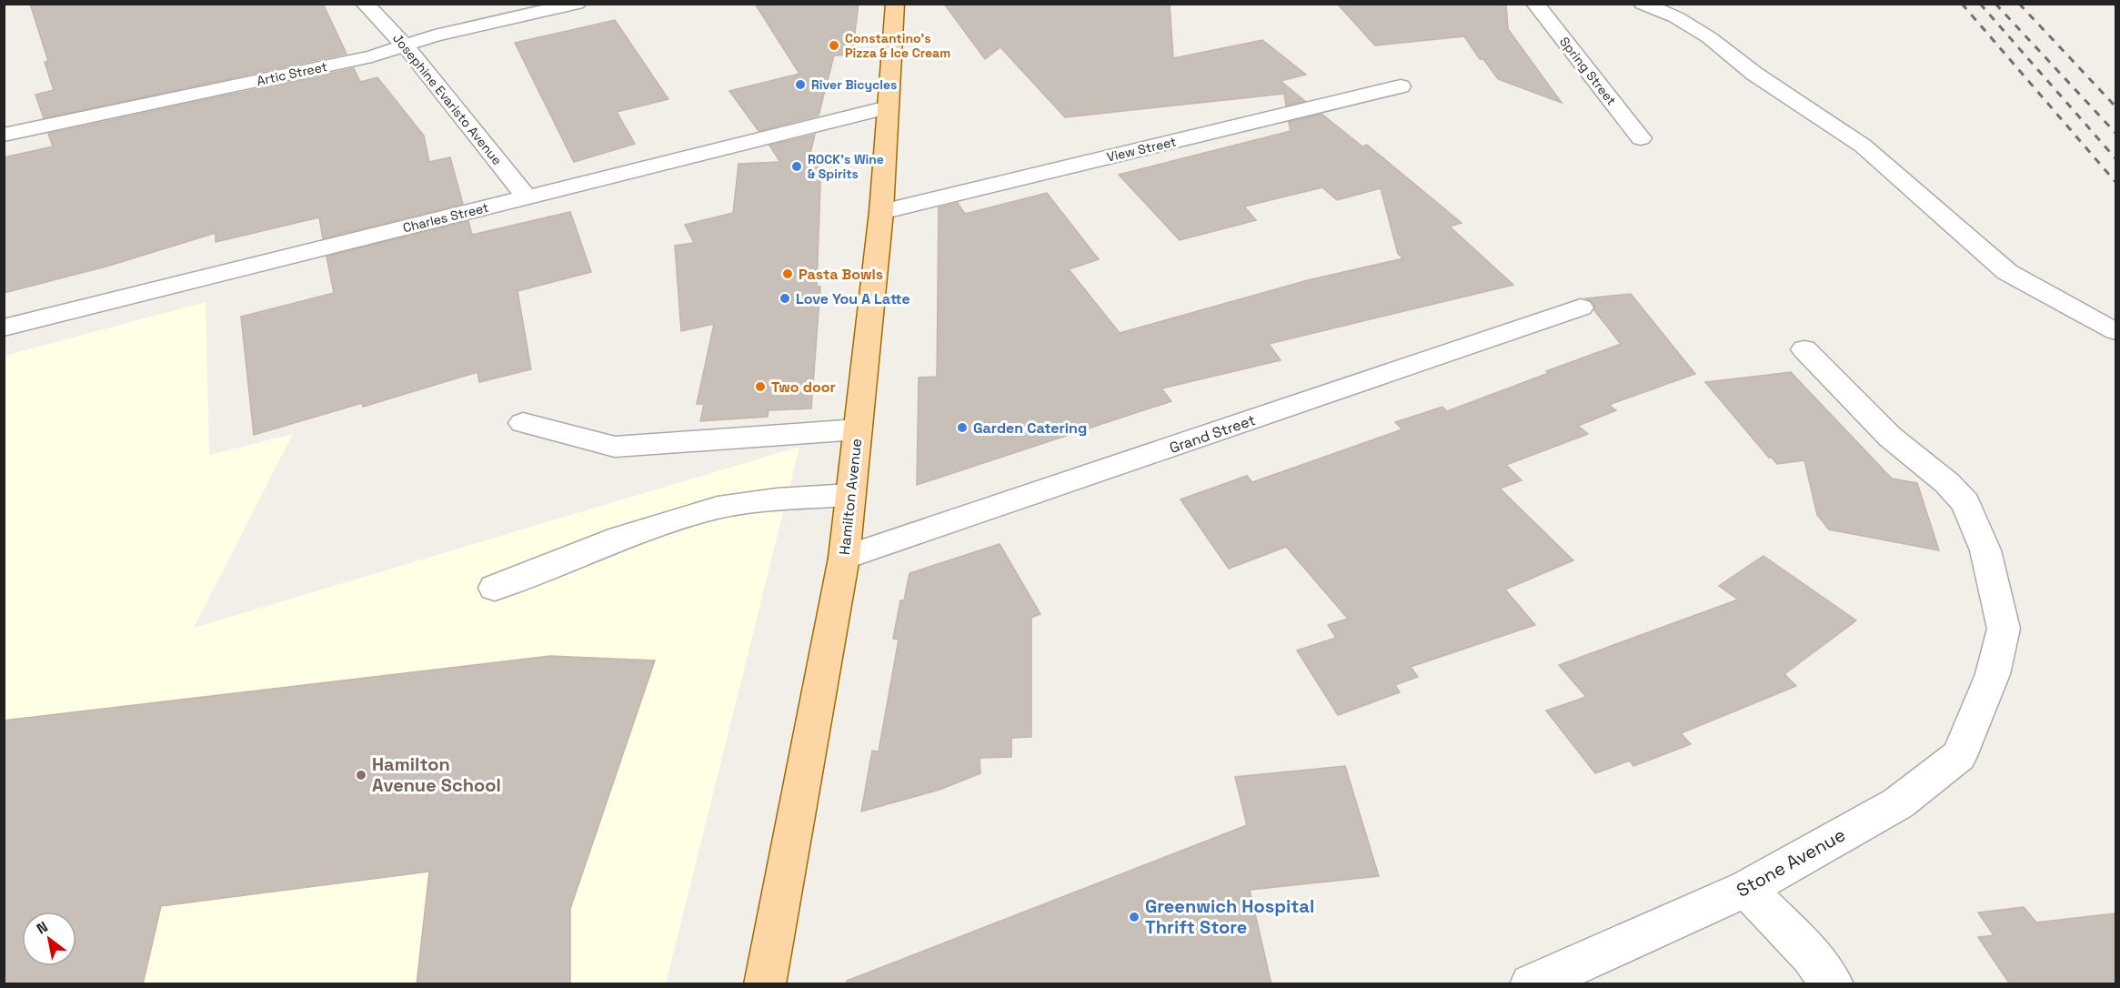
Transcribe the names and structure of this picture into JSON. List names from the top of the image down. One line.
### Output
{"streets":{"main road":["Hamilton Avenue"],"street":["Spring Street","Artic Street","Josephine Evaristo Avenue","View Street","Charles Street","Grand Street","Stone Avenue"]},"crossings":[["Artic Street","Josephine Evaristo Avenue"],["Josephine Evaristo Avenue","Charles Street"],["View Street","Hamilton Avenue"],["Charles Street","Hamilton Avenue"],["Grand Street","Hamilton Avenue"]],"places":["Constantino's Pizza & Ice Cream","River Bicycles","ROCK's Wine & Spirits","Pasta Bowls","Love You A Latte","Two door","Garden Catering","Hamilton Avenue School","Greenwich Hospital Thrift Store"],"north":"top left"}
